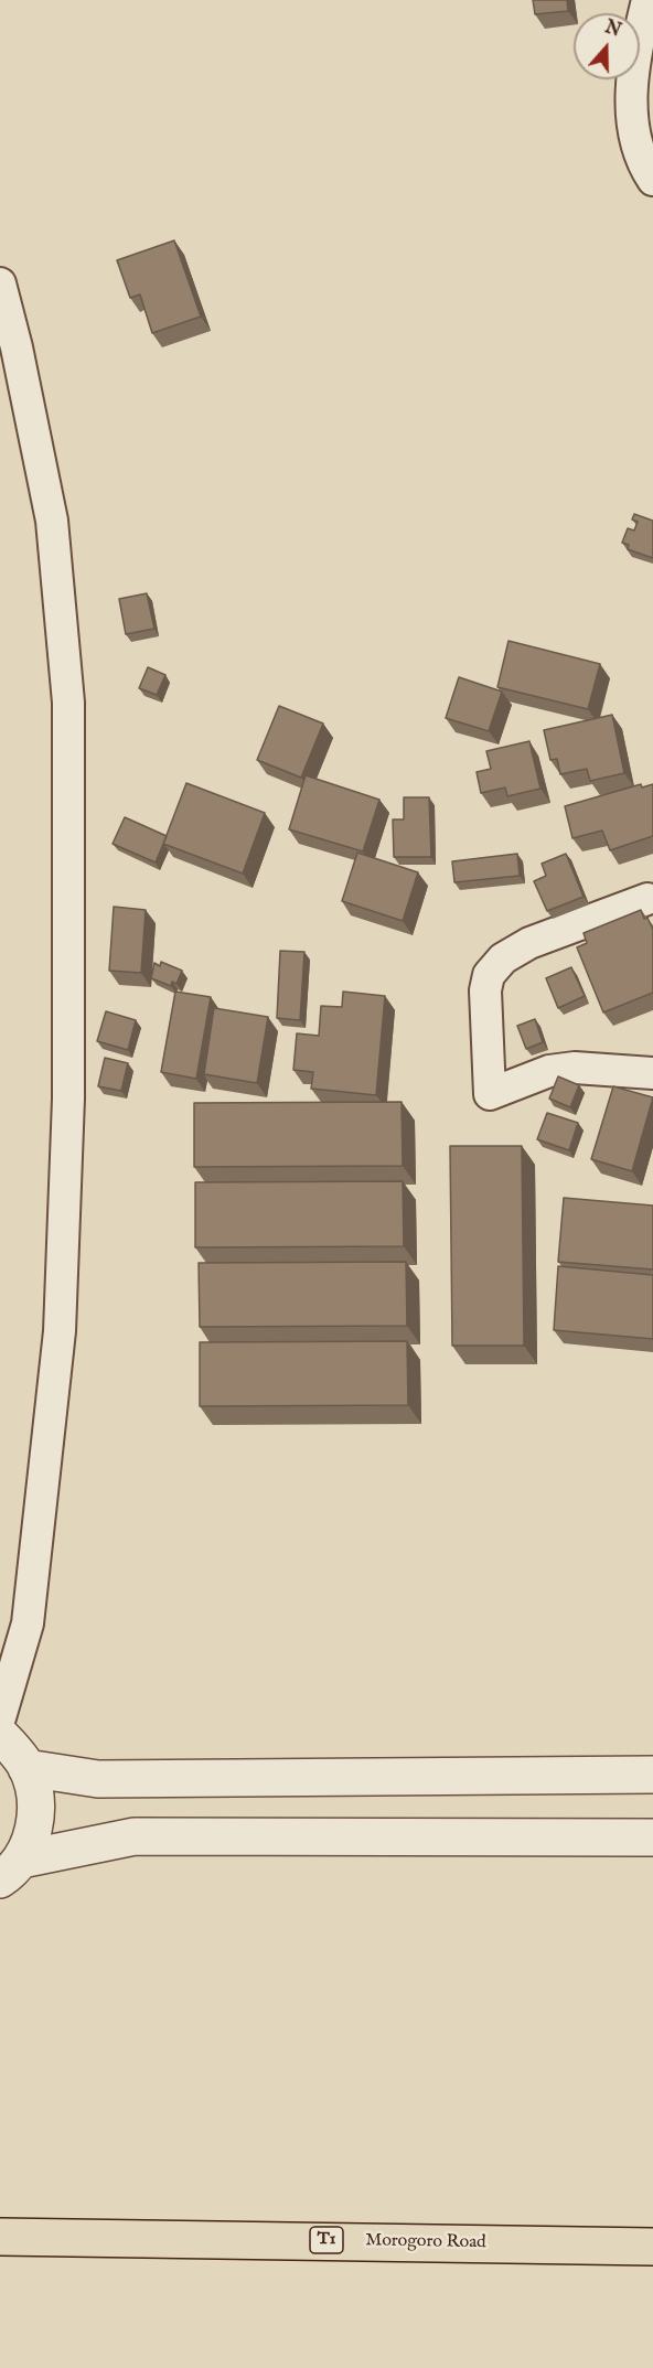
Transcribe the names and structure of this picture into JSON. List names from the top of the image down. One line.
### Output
{"streets":{"highway":["T1","Morogoro Road"]},"north":"top"}
